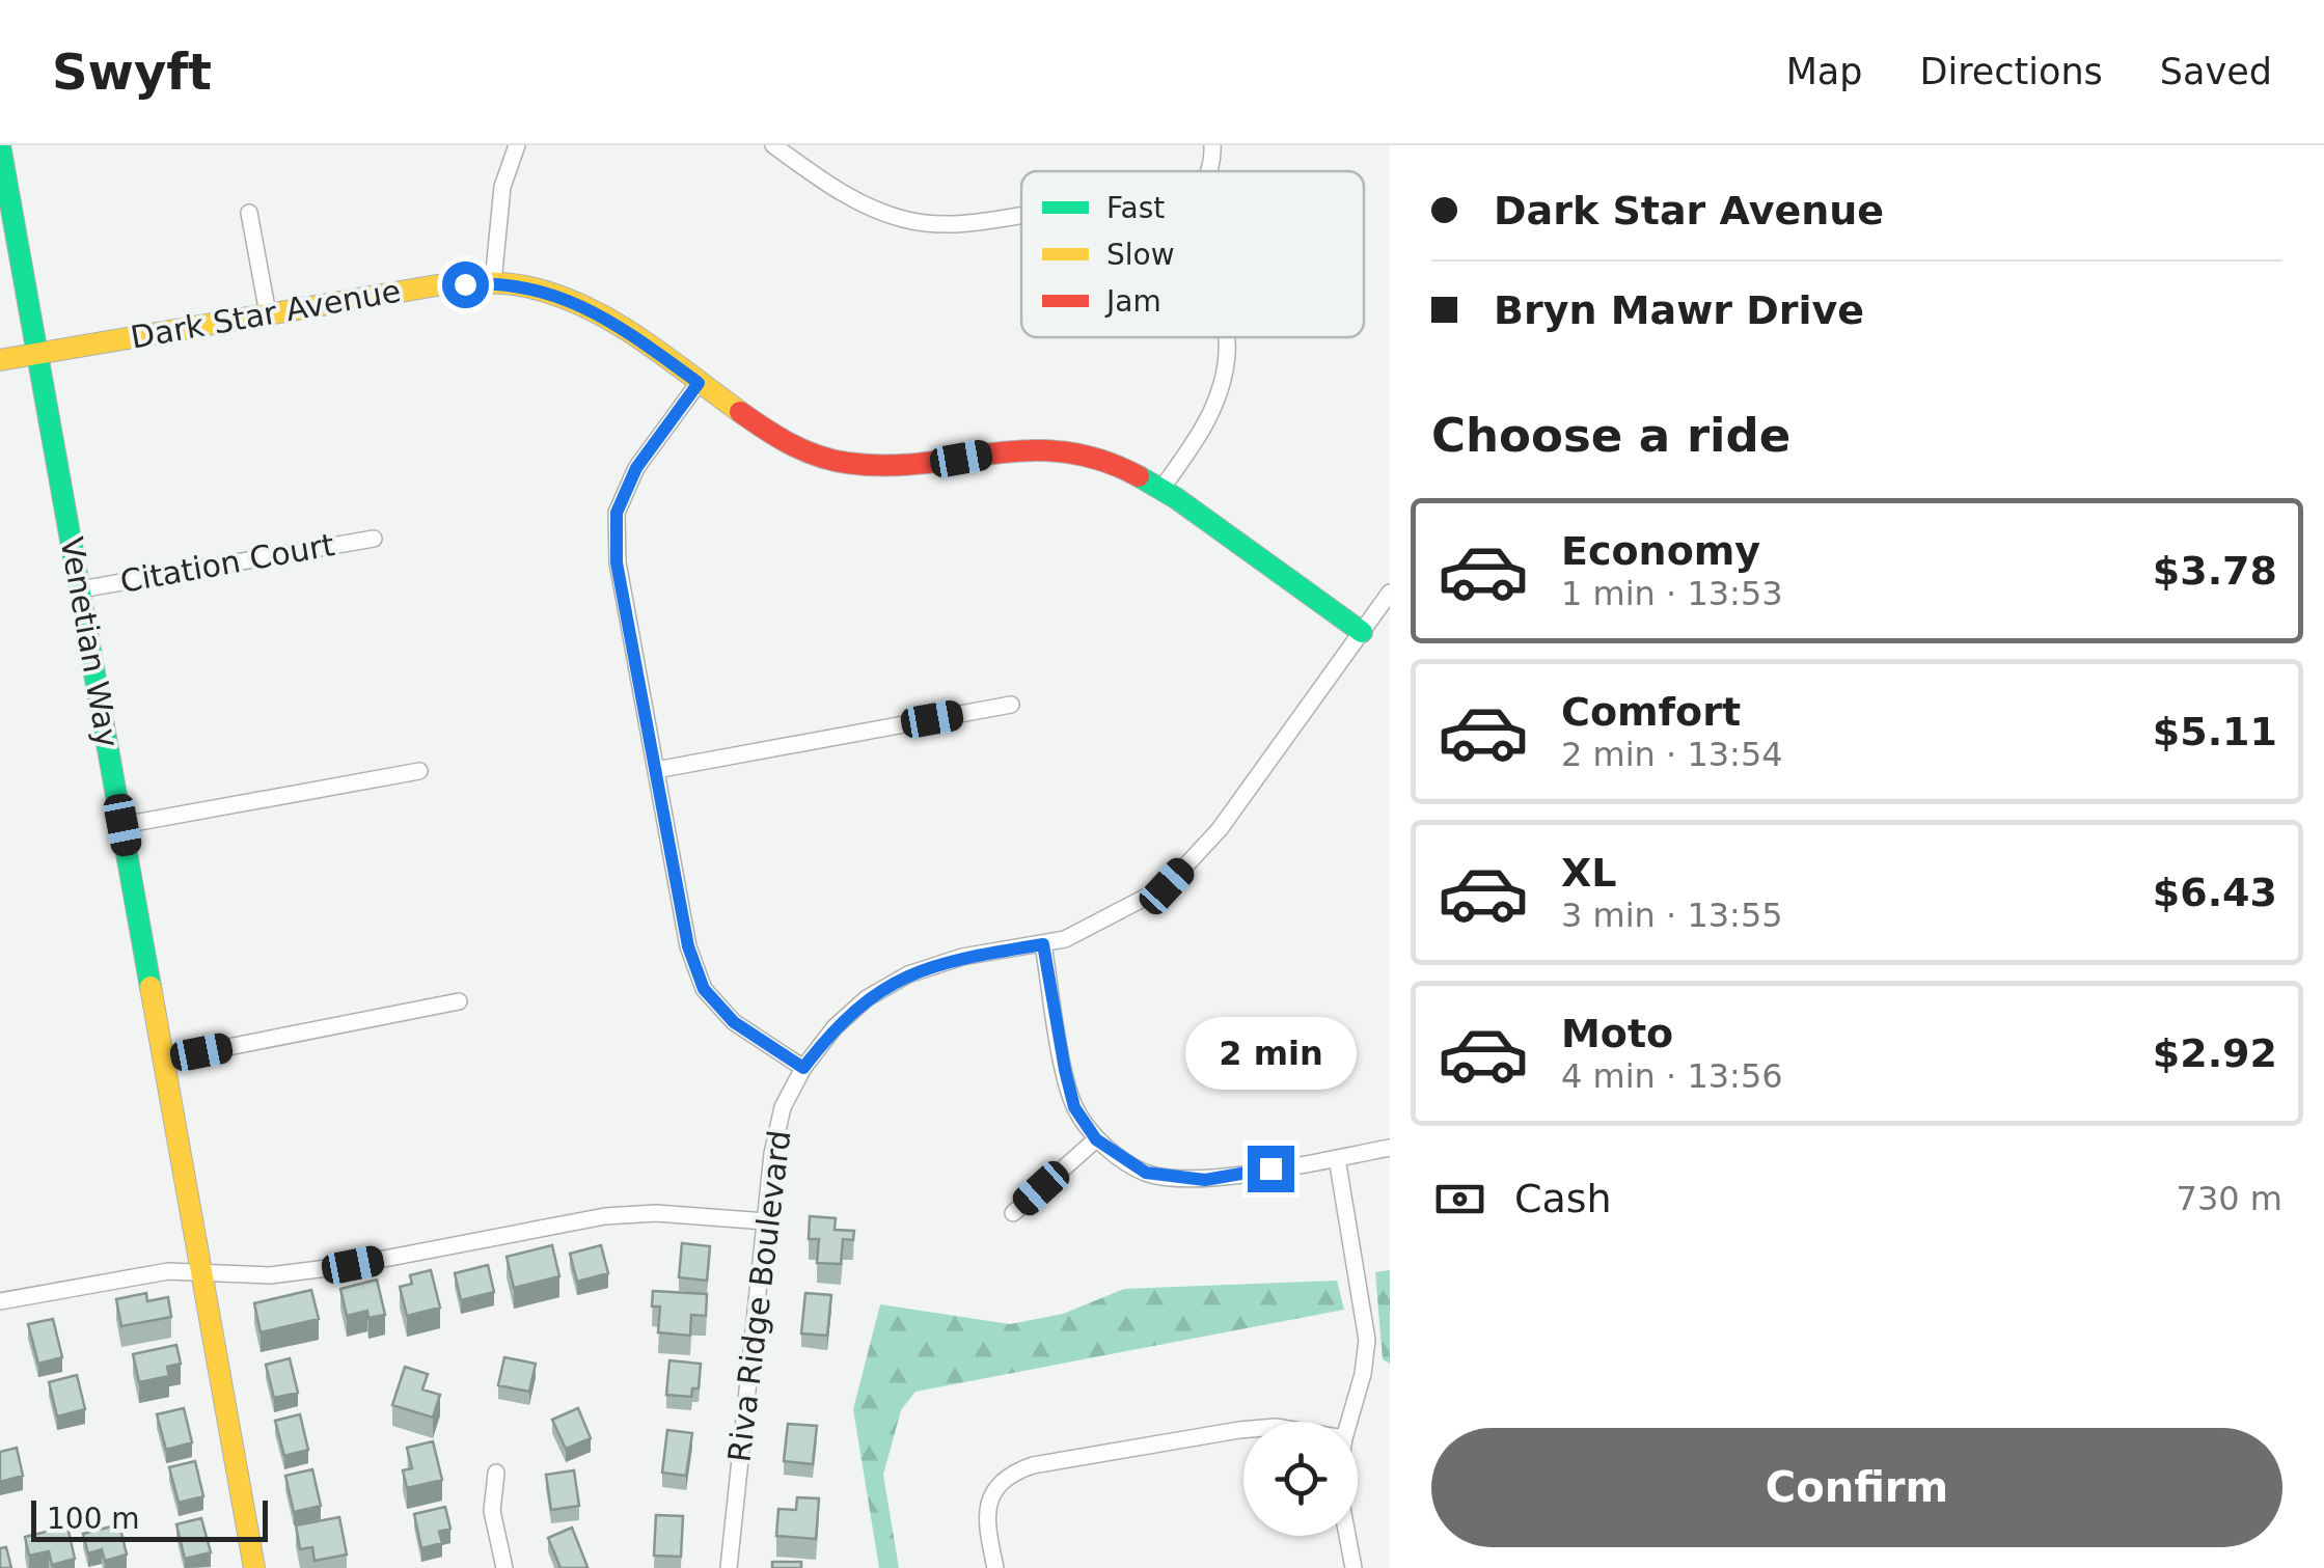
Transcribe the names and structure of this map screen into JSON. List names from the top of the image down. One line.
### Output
{"streets":{"street":["Dark Star Avenue","Citation Court","Venetian Way","Riva Ridge Boulevard"]},"crossings":[["Dark Star Avenue","Venetian Way"],["Dark Star Avenue","Riva Ridge Boulevard"],["Citation Court","Venetian Way"]],"legend":["Fast","Slow","Jam"],"scale_bar":"100 m","page":{"header":"Swyft","nav":["Map","Directions","Saved"],"banner":["Dark Star Avenue","Bryn Mawr Drive"],"heading":"Choose a ride","list":[{"name":"Economy","note":"1 min · 13:53","value":"$3.78"},{"name":"Comfort","note":"2 min · 13:54","value":"$5.11"},{"name":"XL","note":"3 min · 13:55","value":"$6.43"},{"name":"Moto","note":"4 min · 13:56","value":"$2.92"}],"bubble":"2 min","pay":["Cash","730 m"],"buttons":"Confirm","scale":"100 m"}}
